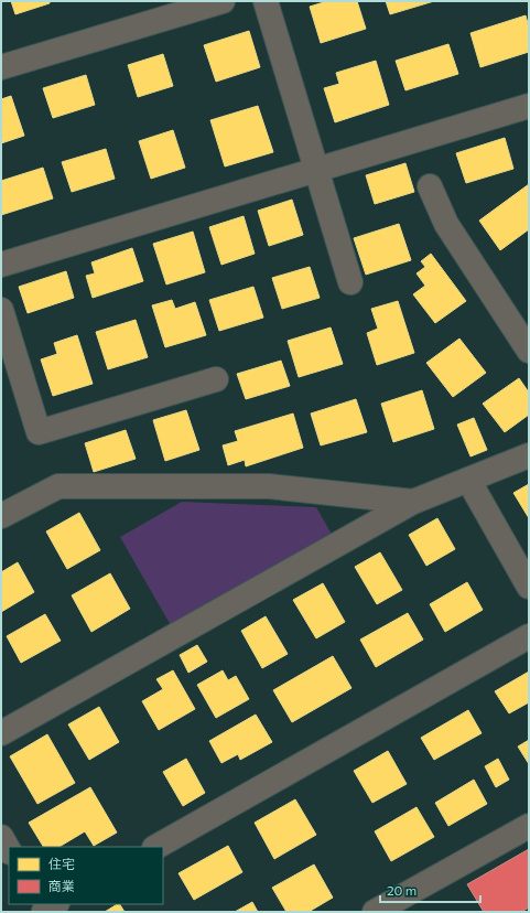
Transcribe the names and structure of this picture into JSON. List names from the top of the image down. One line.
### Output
{"legend":["住宅","商業"],"scale_bar":"20 m"}
